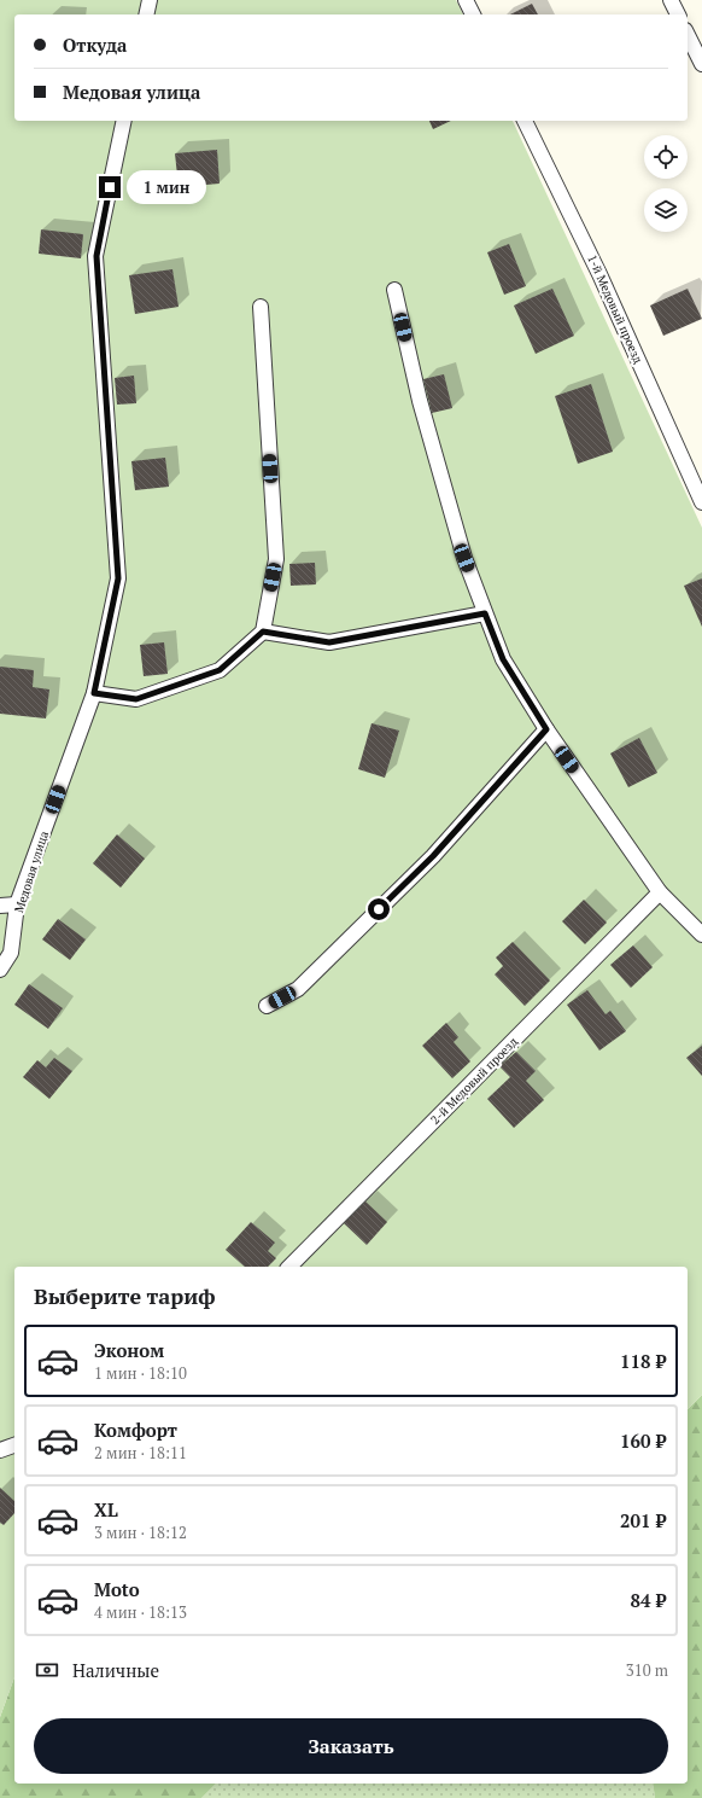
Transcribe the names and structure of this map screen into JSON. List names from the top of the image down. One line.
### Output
{"streets":{"lane":["1-й Медовый проезд","Медовая улица","2-й Медовый проезд"]},"page":{"banner":["Откуда","Медовая улица"],"bubble":"1 мин","heading":"Выберите тариф","list":[{"name":"Эконом","note":"1 мин · 18:10","value":"118 ₽"},{"name":"Комфорт","note":"2 мин · 18:11","value":"160 ₽"},{"name":"XL","note":"3 мин · 18:12","value":"201 ₽"},{"name":"Moto","note":"4 мин · 18:13","value":"84 ₽"}],"pay":["Наличные","310 m"],"buttons":"Заказать"}}
